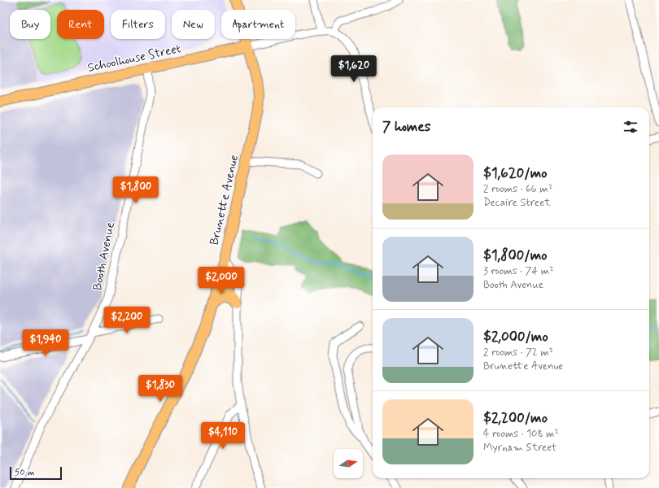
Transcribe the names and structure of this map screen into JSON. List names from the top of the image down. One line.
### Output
{"streets":{"main road":["Schoolhouse Street","Brunette Avenue"],"street":["Booth Avenue"]},"crossings":[["Schoolhouse Street","Brunette Avenue"],["Schoolhouse Street","Booth Avenue"]],"scale_bar":"50 m","north":"right","page":{"chip":["Buy","Rent","Filters","New","Apartment"],"price":["$1,620","$1,800","$2,000","$2,200","$1,940","$1,830","$4,110"],"heading":"7 homes","list":[{"name":"$1,620/mo","note":"2 rooms · 66 m² · Decaire Street"},{"name":"$1,800/mo","note":"3 rooms · 74 m² · Booth Avenue"},{"name":"$2,000/mo","note":"2 rooms · 72 m² · Brunette Avenue"},{"name":"$2,200/mo","note":"4 rooms · 108 m² · Myrnam Street"}],"scale":"50 m"}}
